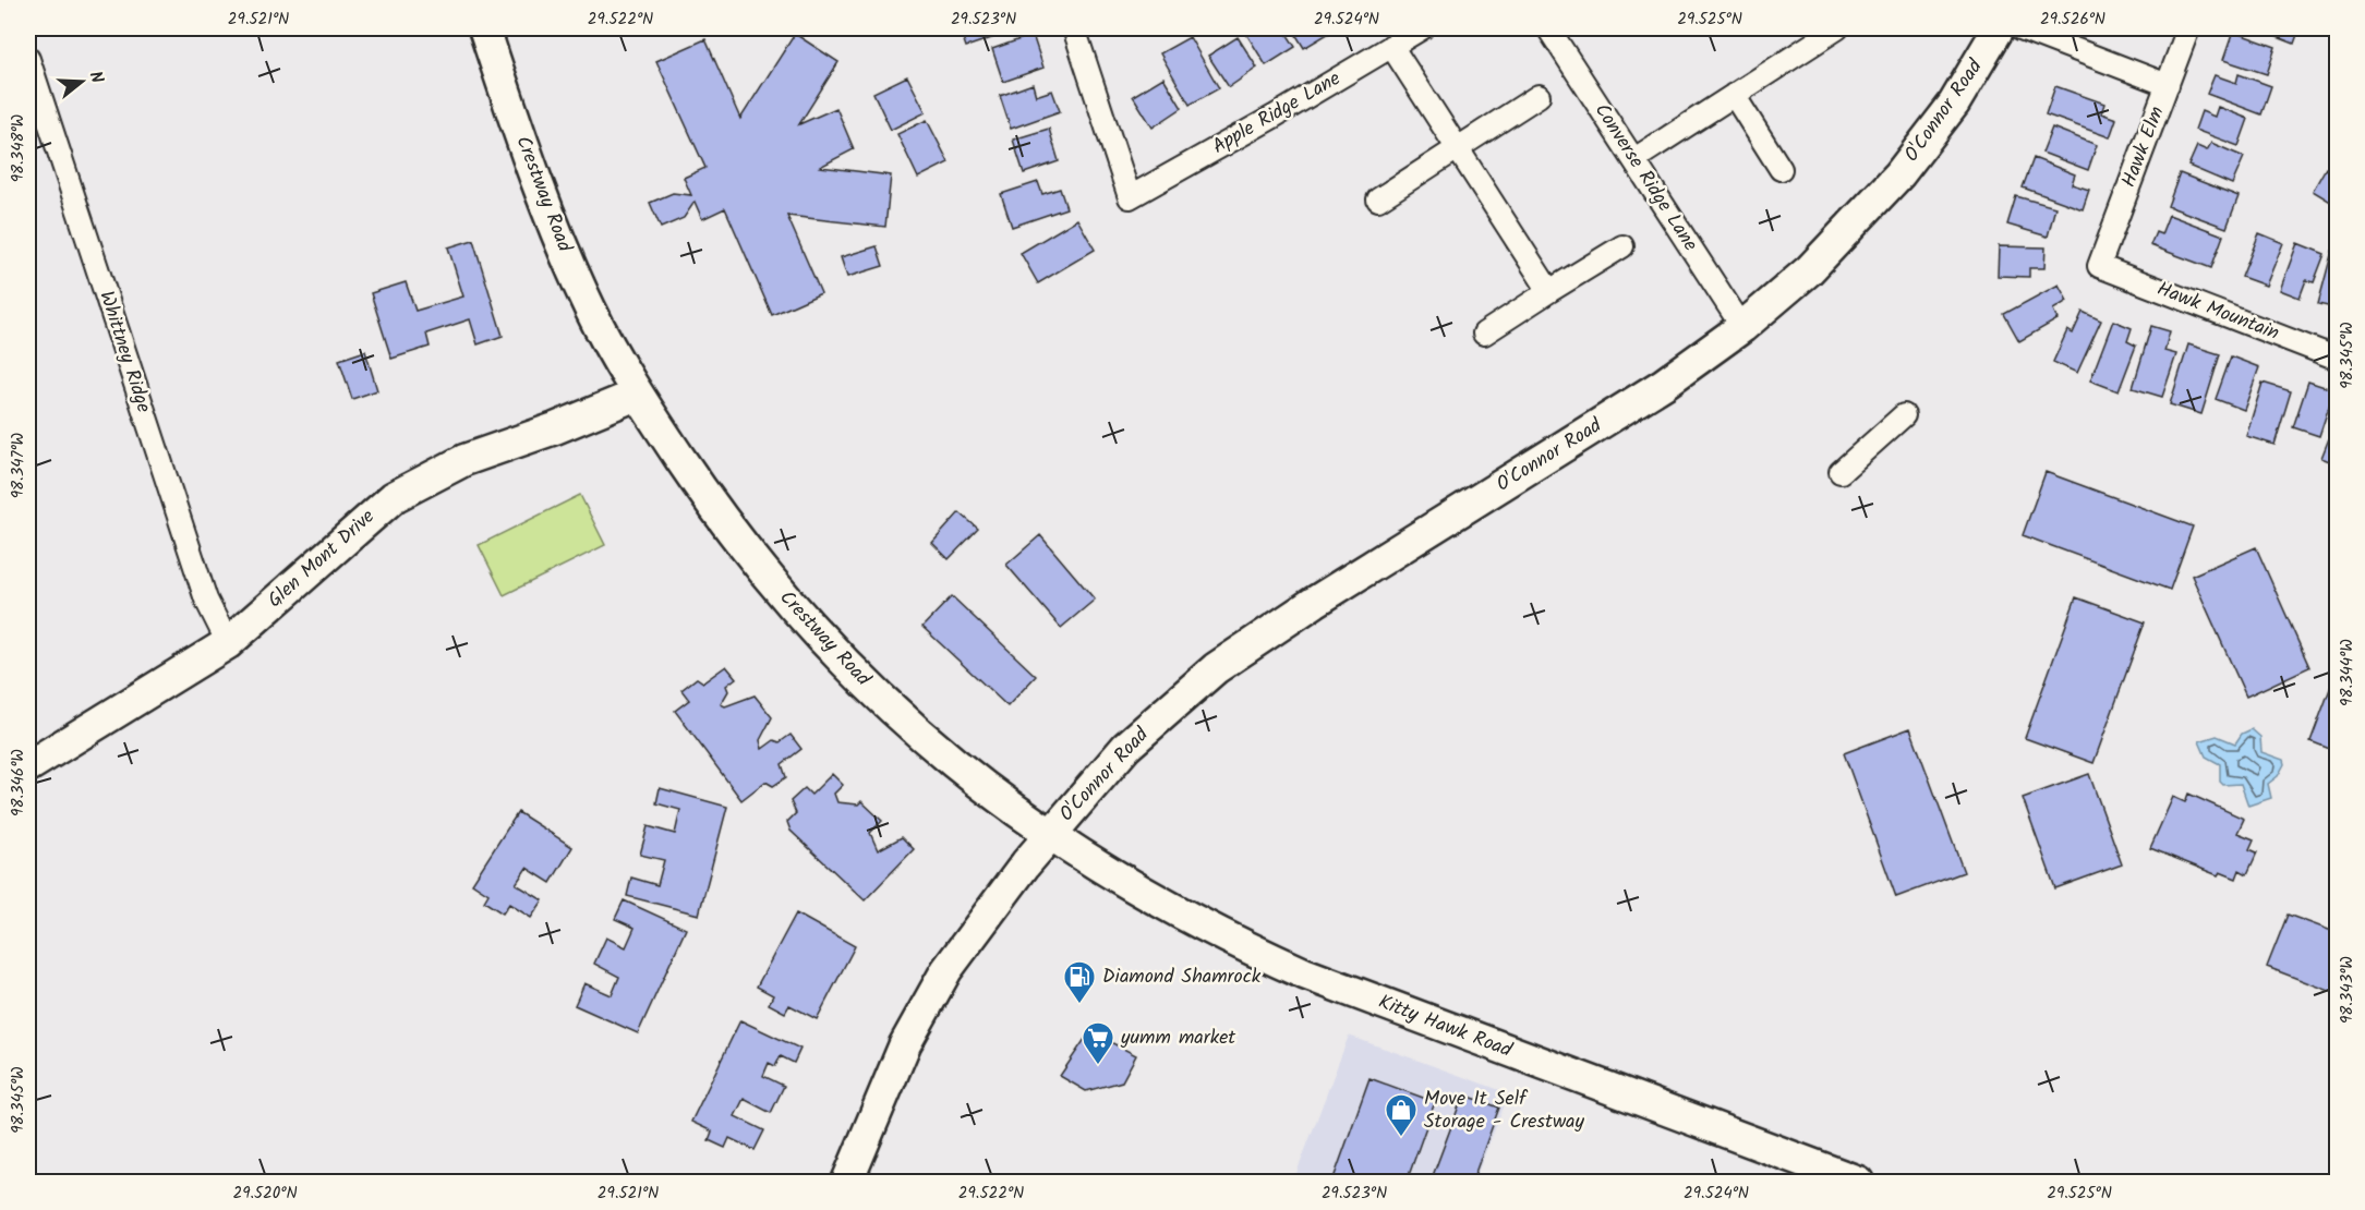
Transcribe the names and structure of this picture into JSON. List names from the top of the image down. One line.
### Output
{"streets":{"main road":["O'Connor Road","Crestway Road","Glen Mont Drive","Kitty Hawk Road"],"street":["Apple Ridge Lane","Hawk Elm","Converse Ridge Lane","Hawk Mountain","Whittney Ridge"]},"crossings":[["O'Connor Road","Converse Ridge Lane"],["O'Connor Road","Crestway Road"],["O'Connor Road","Kitty Hawk Road"],["Hawk Elm","Hawk Mountain"],["Crestway Road","Glen Mont Drive"],["Crestway Road","Kitty Hawk Road"],["Whittney Ridge","Glen Mont Drive"]],"places":{"fuel station":["Diamond Shamrock"],"supermarket":["yumm market"],"shop":["Move It Self Storage - Crestway"]},"north":"right","coordinates":["29.521°N","29.522°N","29.523°N","29.524°N","29.525°N","29.526°N","98.348°W","98.345°W","98.347°W","98.344°W","98.346°W","98.343°W","29.520°N"]}
